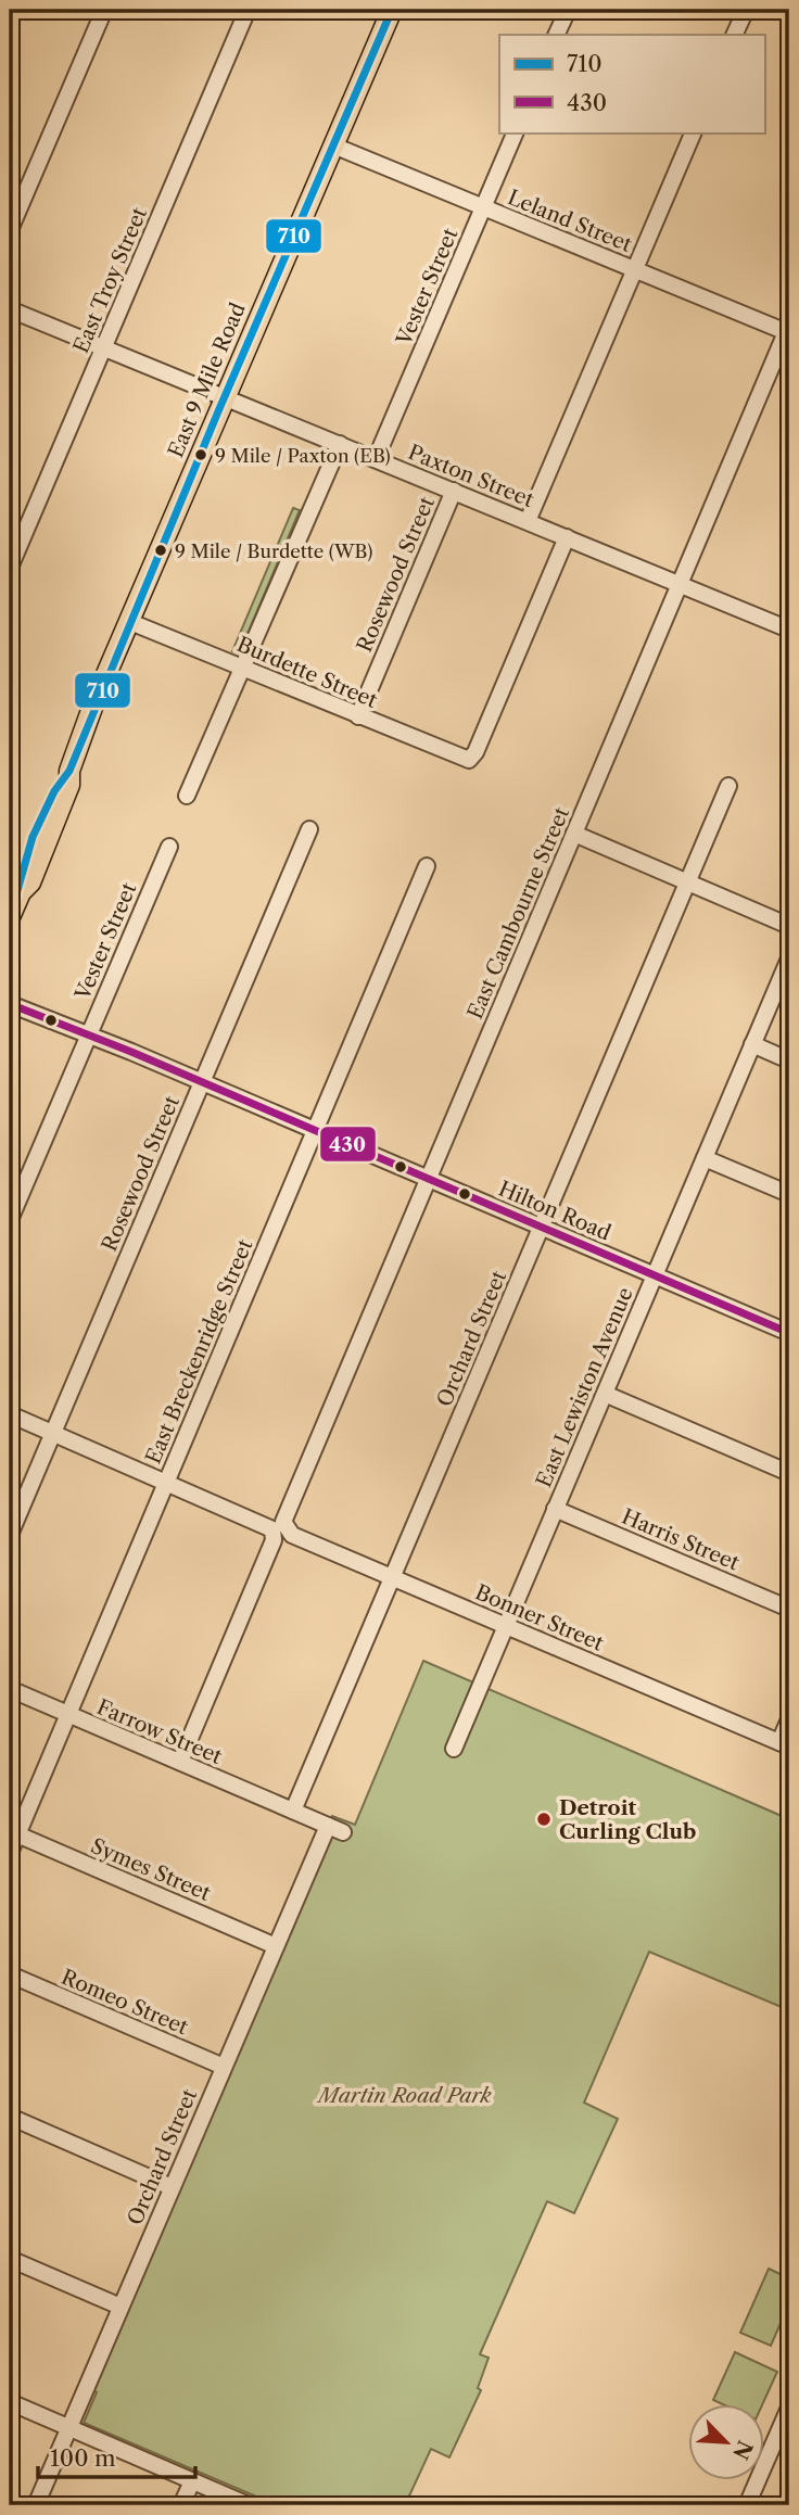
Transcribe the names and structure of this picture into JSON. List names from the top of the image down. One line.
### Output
{"streets":{"main road":["East 9 Mile Road"],"street":["Leland Street","East Troy Street","Vester Street","Paxton Street","Rosewood Street","Burdette Street","East Cambourne Street","Hilton Road","Orchard Street","East Breckenridge Street","East Lewiston Avenue","Harris Street","Bonner Street","Farrow Street","Symes Street","Romeo Street"]},"crossings":[["Leland Street","Vester Street"],["Leland Street","East 9 Mile Road"],["Leland Street","East Cambourne Street"],["East Troy Street","Paxton Street"],["Vester Street","Paxton Street"],["Vester Street","Hilton Road"],["East 9 Mile Road","Paxton Street"],["East 9 Mile Road","Burdette Street"],["Paxton Street","Rosewood Street"],["Paxton Street","Burdette Street"],["Paxton Street","East Cambourne Street"],["Rosewood Street","Burdette Street"],["Rosewood Street","Hilton Road"],["East Cambourne Street","Hilton Road"],["East Cambourne Street","Bonner Street"],["Hilton Road","Orchard Street"],["Hilton Road","East Breckenridge Street"],["Hilton Road","East Lewiston Avenue"],["Orchard Street","Bonner Street"],["Orchard Street","Farrow Street"],["Orchard Street","Symes Street"],["Orchard Street","Romeo Street"],["East Breckenridge Street","Farrow Street"],["East Breckenridge Street","Symes Street"],["East Lewiston Avenue","Harris Street"],["East Lewiston Avenue","Bonner Street"]],"parks":["Martin Road Park"],"places":["9 Mile / Paxton (EB)","9 Mile / Burdette (WB)","Detroit Curling Club"],"lines":["transit line 710","transit line 430"],"legend":["710","430"],"scale_bar":"100 m","north":"bottom right"}
